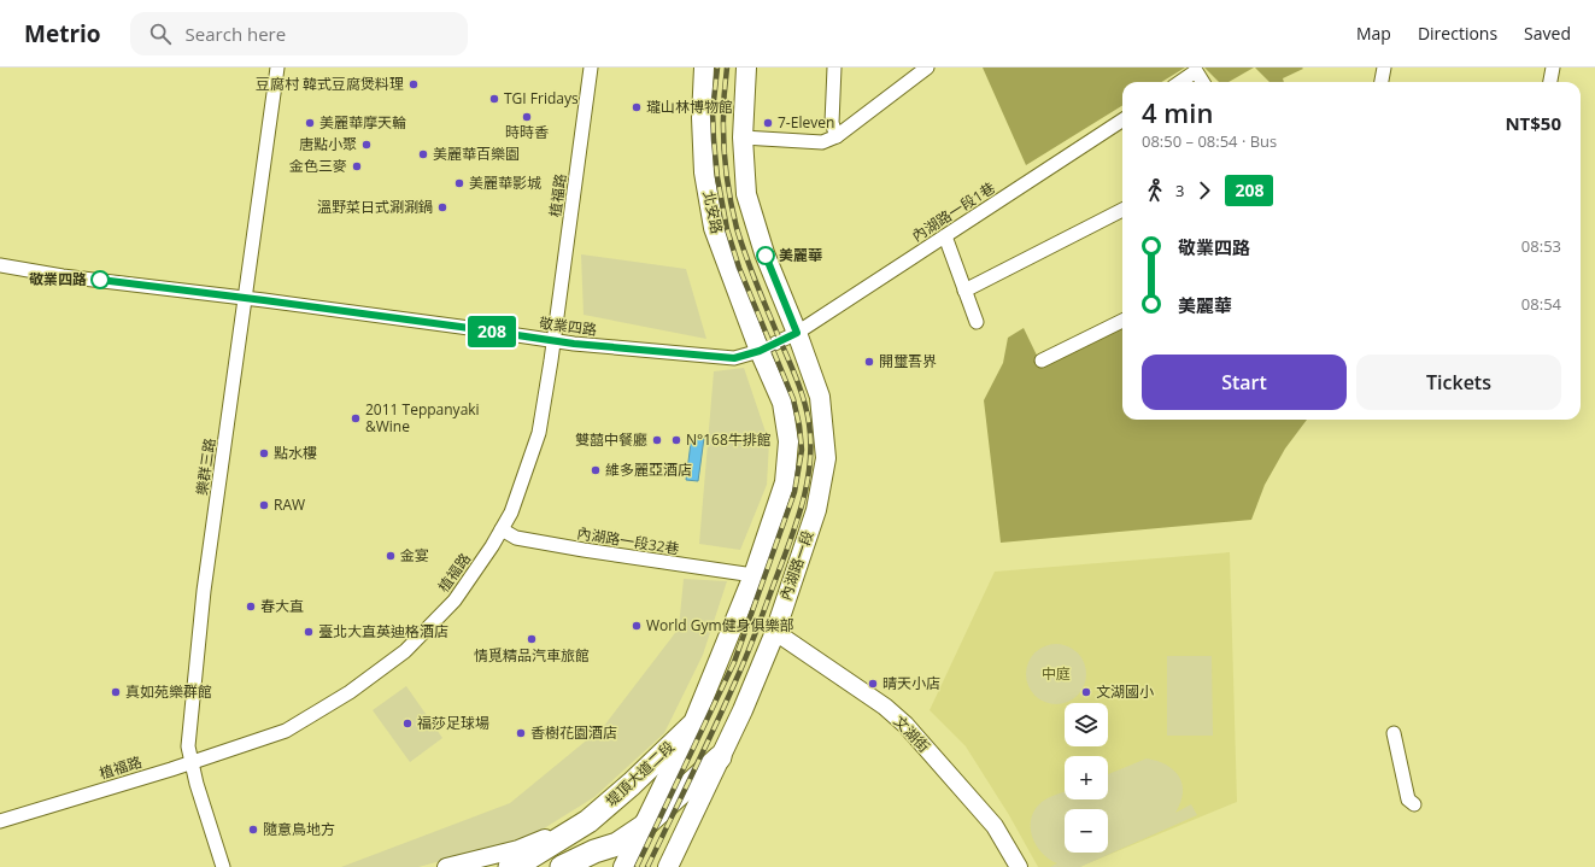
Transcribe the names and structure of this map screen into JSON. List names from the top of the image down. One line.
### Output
{"streets":{"highway":["堤頂大道二段"],"main road":["北安路","內湖路一段"],"street":["植福路","內湖路一段1巷","敬業四路","樂群三路","內湖路一段32巷","文湖街"]},"crossings":[["植福路","敬業四路"],["植福路","樂群三路"],["植福路","內湖路一段32巷"],["北安路","內湖路一段1巷"],["北安路","敬業四路"],["內湖路一段1巷","敬業四路"],["內湖路一段1巷","內湖路一段"],["敬業四路","樂群三路"],["內湖路一段","文湖街"]],"parks":["中庭"],"places":["豆腐村 韓式豆腐煲料理","TGI Fridays","瓏山林博物館","時時香","美麗華摩天輪","7-Eleven","唐點小聚","美麗華百樂園","金色三麥","美麗華影城","溫野菜日式涮涮鍋","美麗華","敬業四路","開璽吾界","2011 Teppanyaki &Wine","雙囍中餐廳","N°168牛排館","點水樓","維多麗亞酒店","RAW","金宴","春大直","World Gym健身俱樂部","臺北大直英迪格酒店","情覓精品汽車旅館","晴天小店","真如苑樂群館","文湖國小","福莎足球場","香樹花園酒店","隨意鳥地方"],"lines":["bus line 208"],"page":{"header":"Metrio","search":"Search here","nav":["Map","Directions","Saved"],"on_map":"208","heading":["4 min","08:50 – 08:54 · Bus","NT$50"],"legs":["3","208"],"list":[{"name":"敬業四路","value":"08:53"},{"name":"美麗華","value":"08:54"}],"buttons":["Start","Tickets"],"map_buttons":["+","−"]}}
